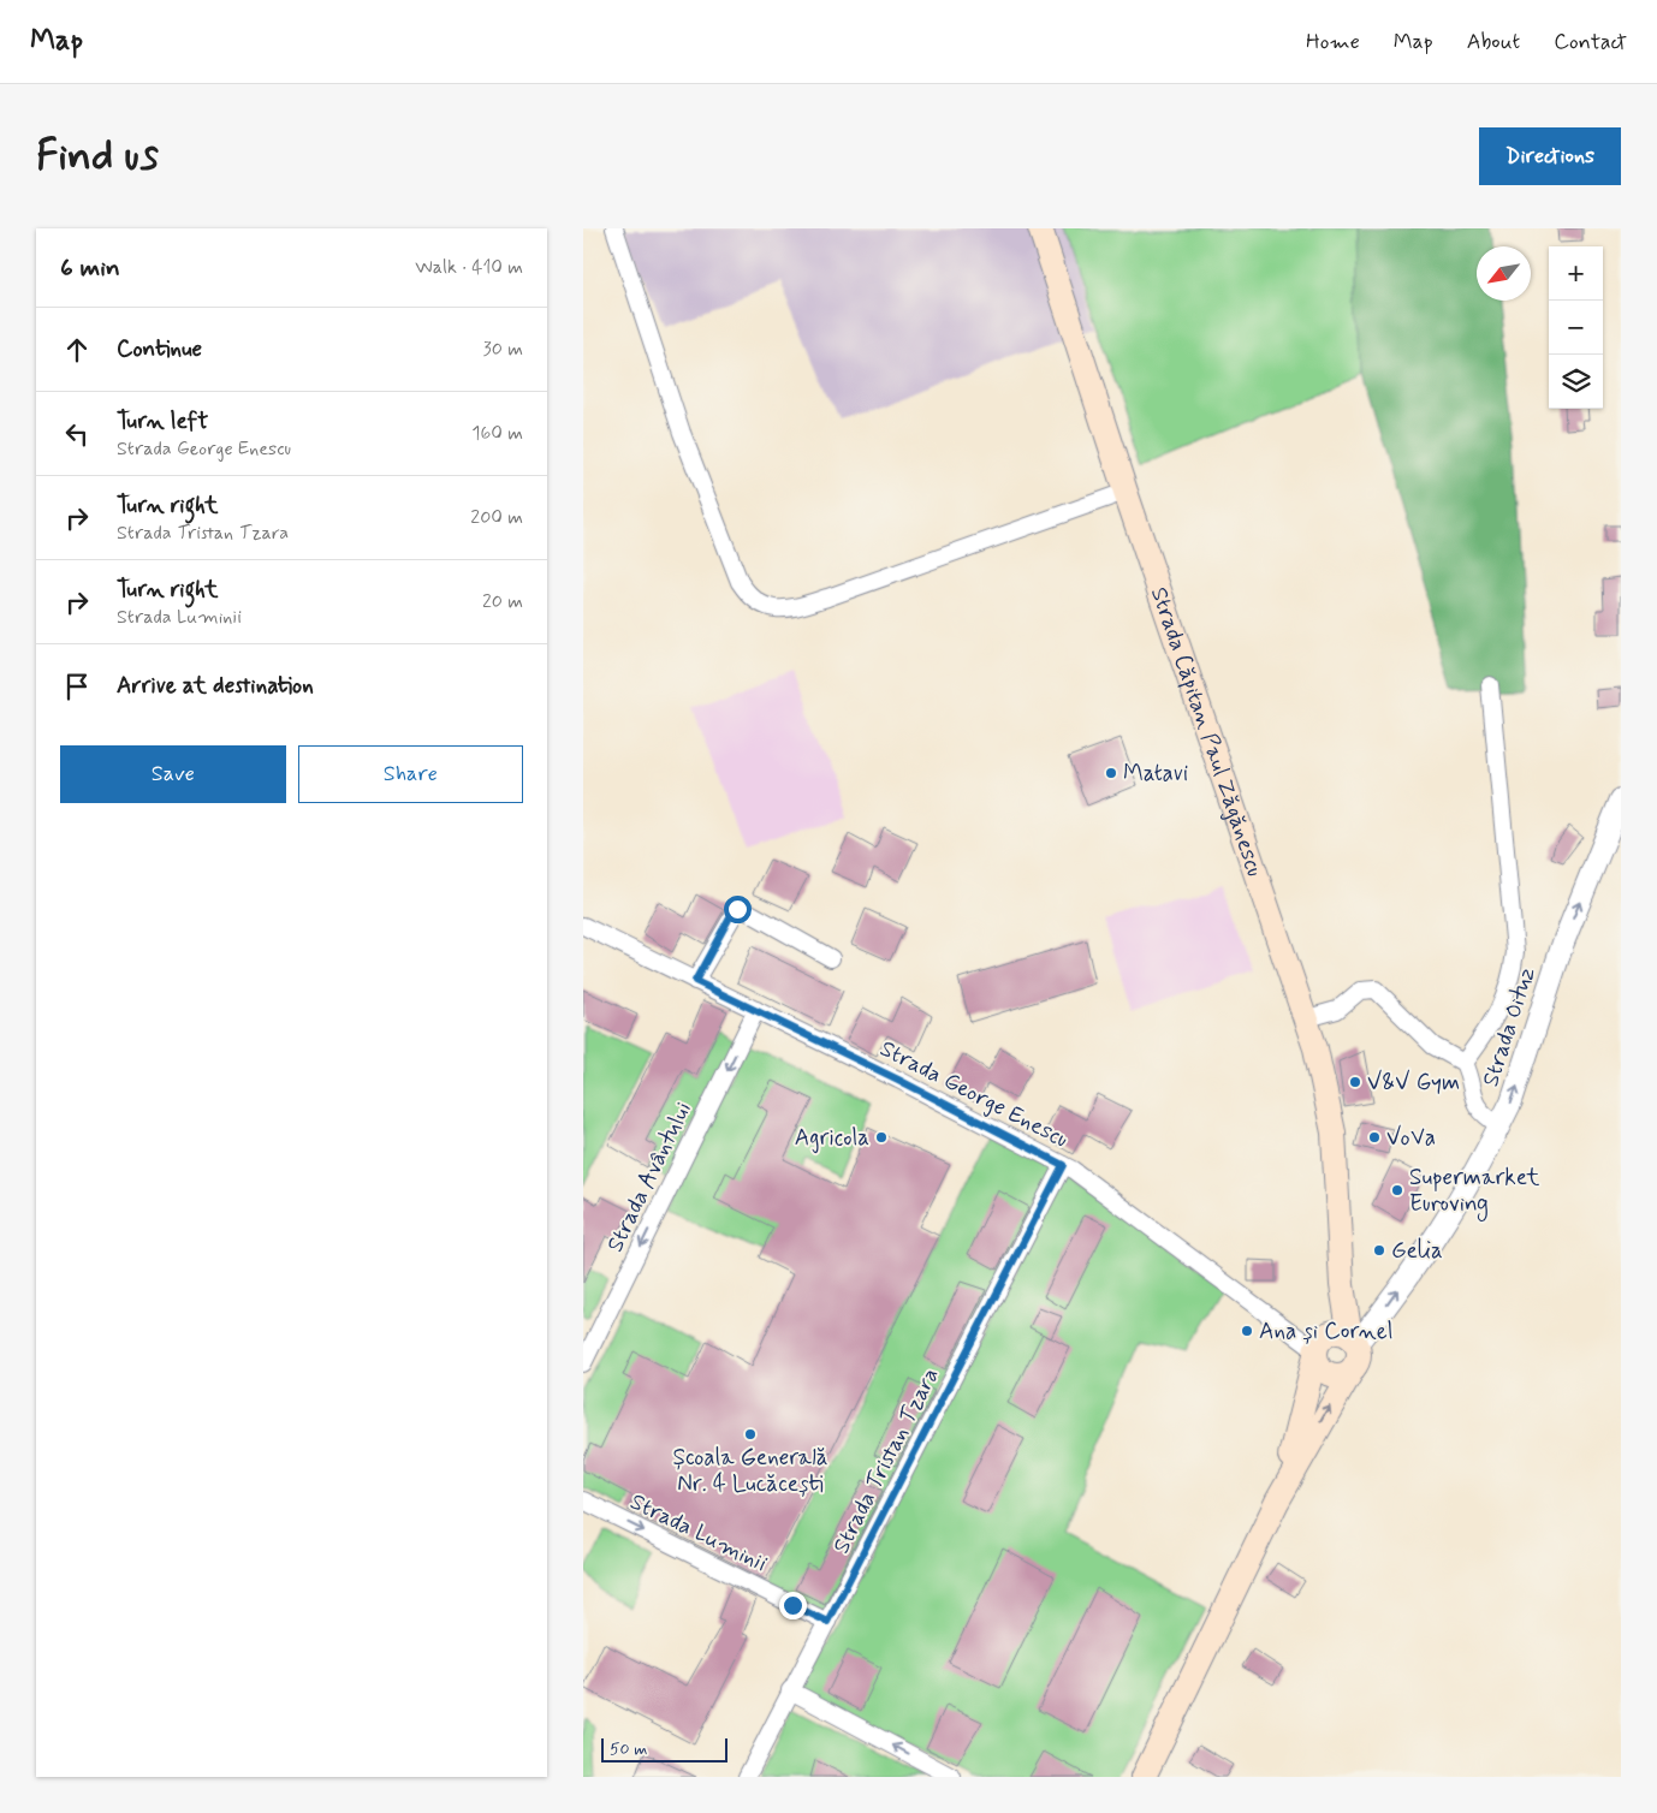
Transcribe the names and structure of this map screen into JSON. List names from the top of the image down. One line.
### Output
{"streets":{"main road":["Strada Căpitan Paul Zăgănescu"],"street":["Strada Oituz","Strada George Enescu","Strada Avântului","Strada Tristan Tzara","Strada Luminii"]},"crossings":[["Strada Căpitan Paul Zăgănescu","Strada Oituz"],["Strada Căpitan Paul Zăgănescu","Strada George Enescu"],["Strada George Enescu","Strada Avântului"],["Strada George Enescu","Strada Tristan Tzara"],["Strada Tristan Tzara","Strada Luminii"]],"one_way":["Strada Oituz","Strada Avântului","Strada Luminii"],"places":["Matavi","V&V Gym","Agricola","VoVa","Supermarket Euroving","Gelia","Ana și Cornel","Școala Generală Nr. 4 Lucăcești"],"scale_bar":"50 m","north":"bottom left","page":{"header":"Map","nav":["Home","Map","About","Contact"],"buttons":["Directions",["Save","Share"]],"title":"Find us","heading":["6 min","Walk · 410 m"],"map_buttons":["+","−"],"list":[["Continue","30 m"],["Turn left","Strada George Enescu","160 m"],["Turn right","Strada Tristan Tzara","200 m"],["Turn right","Strada Luminii","20 m"],"Arrive at destination"],"scale":"50 m"}}
